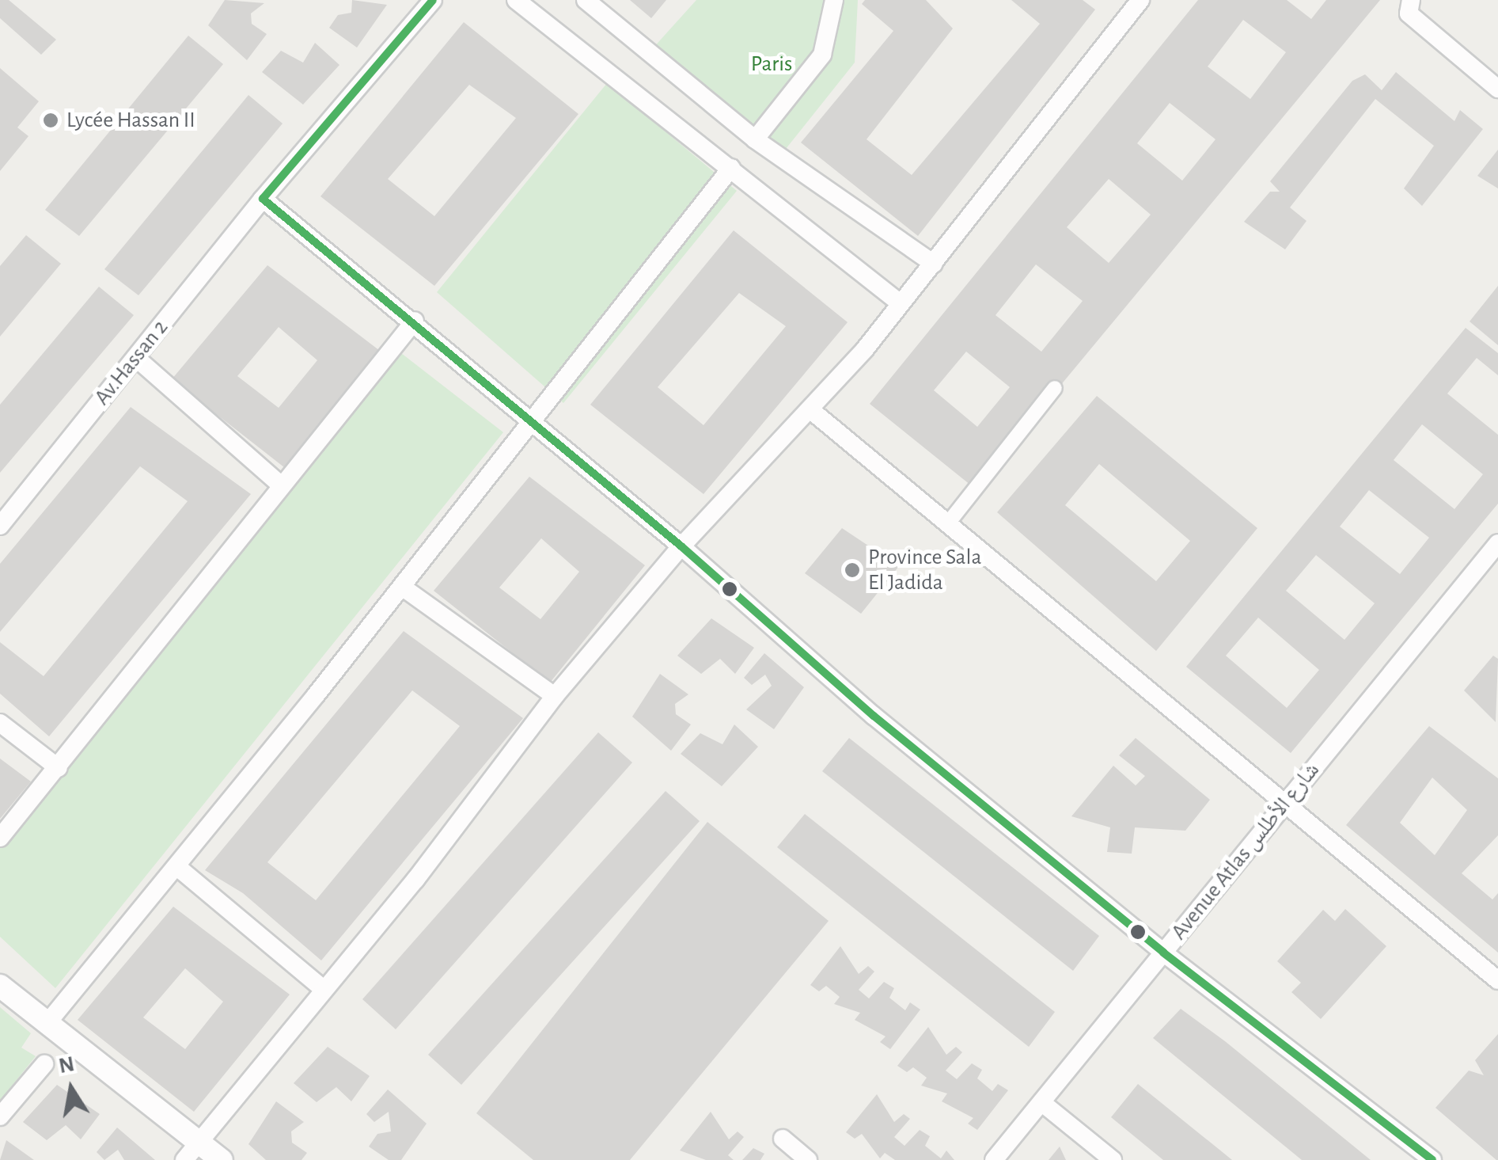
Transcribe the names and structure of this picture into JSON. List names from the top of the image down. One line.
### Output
{"streets":{"street":["Av.Hassan 2","Avenue Atlas شارع الأطلس"]},"parks":["Paris"],"places":["Lycée Hassan II","Province Sala El Jadida"],"north":"top"}
